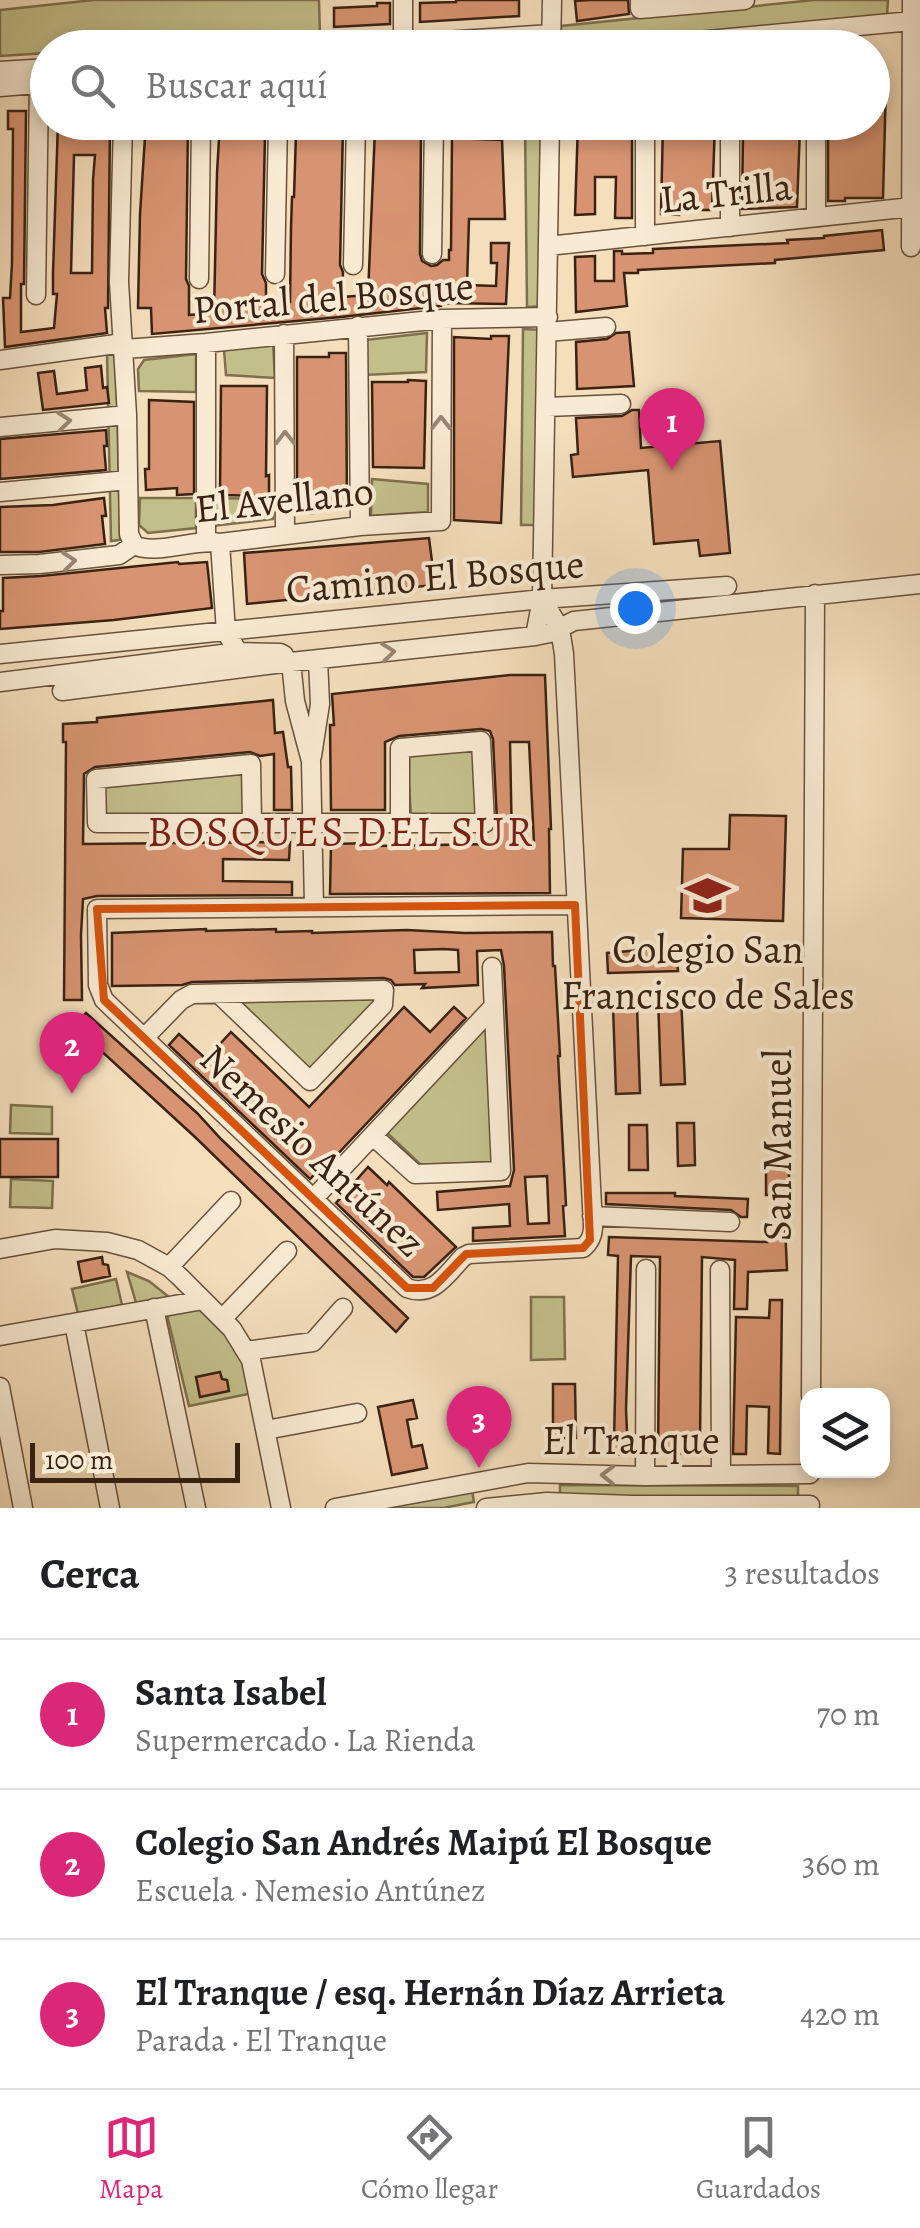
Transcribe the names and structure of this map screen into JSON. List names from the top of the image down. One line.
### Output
{"streets":{"street":["La Trilla","Portal del Bosque","El Avellano","Camino El Bosque","San Manuel","Nemesio Antúnez","El Tranque"]},"crossings":[["Portal del Bosque","El Avellano"],["Camino El Bosque","San Manuel"]],"districts":["BOSQUES DEL SUR"],"places":{"school or university":["Colegio San Francisco de Sales"]},"scale_bar":"100 m","page":{"search":"Buscar aquí","pins":["1","2","3"],"scale":"100 m","heading":["Cerca","3 resultados"],"list":[{"mark":"1","name":"Santa Isabel","note":"Supermercado · La Rienda","value":"70 m"},{"mark":"2","name":"Colegio San Andrés Maipú El Bosque","note":"Escuela · Nemesio Antúnez","value":"360 m"},{"mark":"3","name":"El Tranque / esq. Hernán Díaz Arrieta","note":"Parada · El Tranque","value":"420 m"}],"nav":["Mapa","Cómo llegar","Guardados"]}}
